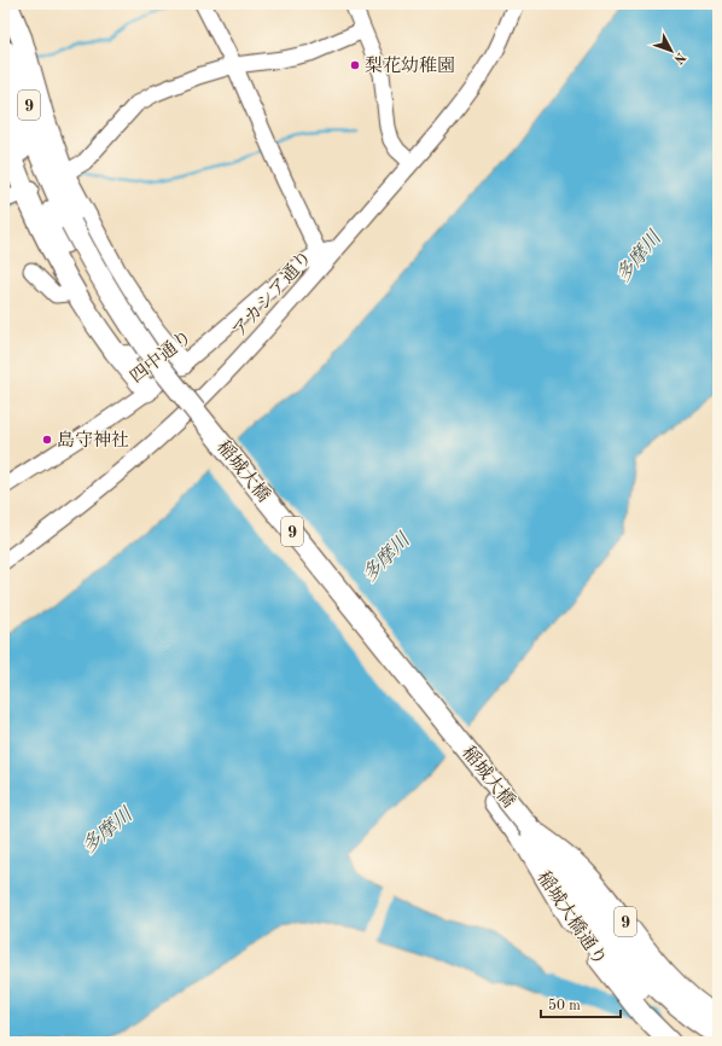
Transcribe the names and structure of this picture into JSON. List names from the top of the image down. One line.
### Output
{"streets":{"main road":["9","稲城大橋","稲城大橋通り"],"street":["アカシア通り","四中通り"]},"crossings":[["9","稲城大橋"],["アカシア通り","四中通り"],["稲城大橋","稲城大橋通り"]],"water":["多摩川"],"places":["梨花幼稚園","島守神社"],"scale_bar":"50 m","north":"bottom right"}
